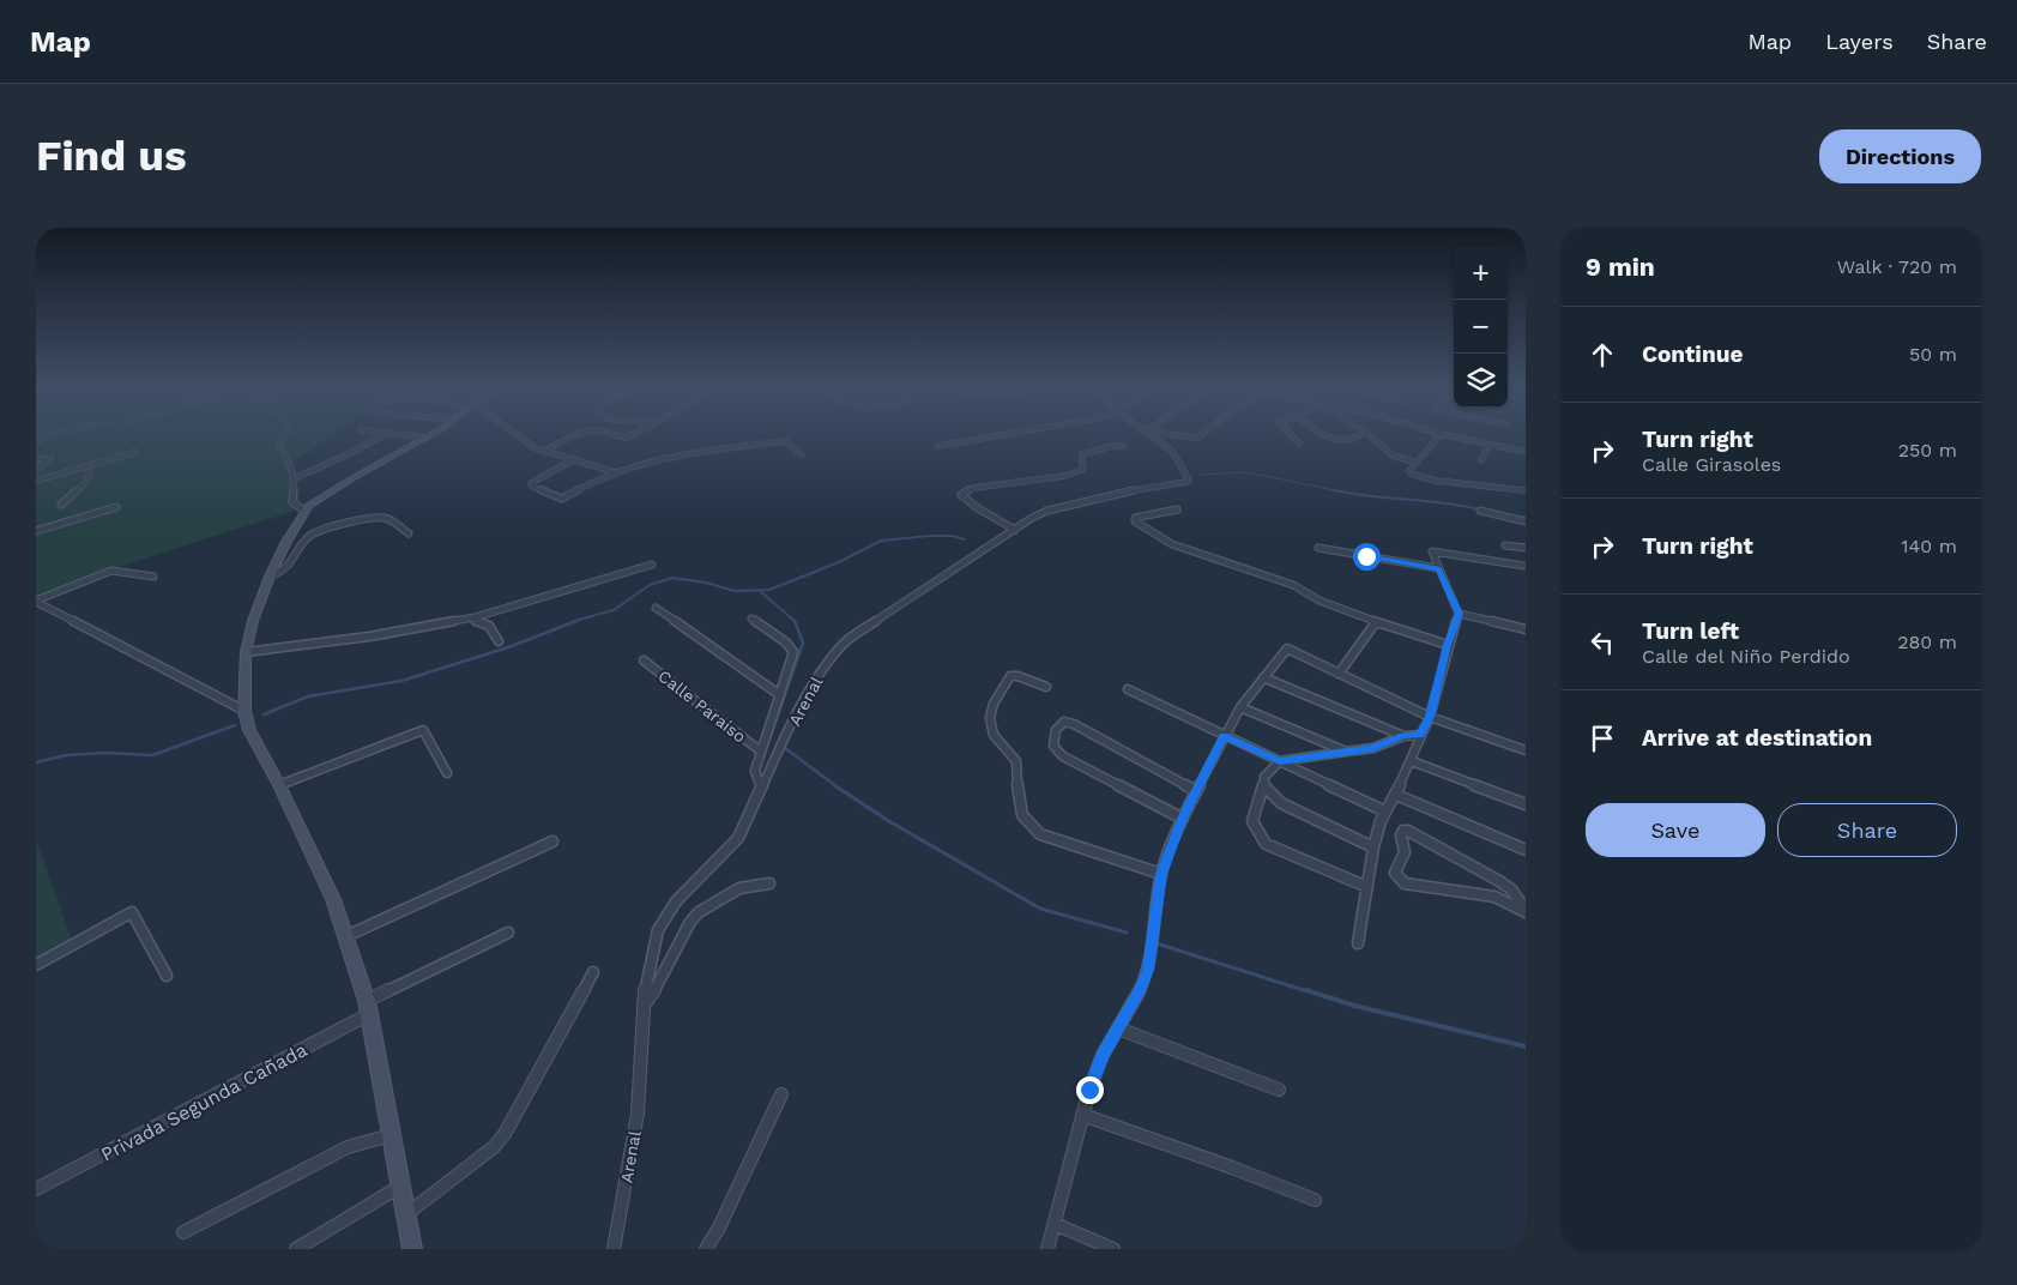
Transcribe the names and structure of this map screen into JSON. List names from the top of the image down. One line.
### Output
{"streets":{"street":["Arenal","Calle Paraíso","Privada Segunda Cañada"]},"page":{"header":"Map","nav":["Map","Layers","Share"],"buttons":["Directions",["Save","Share"]],"title":"Find us","heading":["9 min","Walk · 720 m"],"map_buttons":["+","−"],"list":[["Continue","50 m"],["Turn right","Calle Girasoles","250 m"],["Turn right","140 m"],["Turn left","Calle del Niño Perdido","280 m"],"Arrive at destination"]}}
